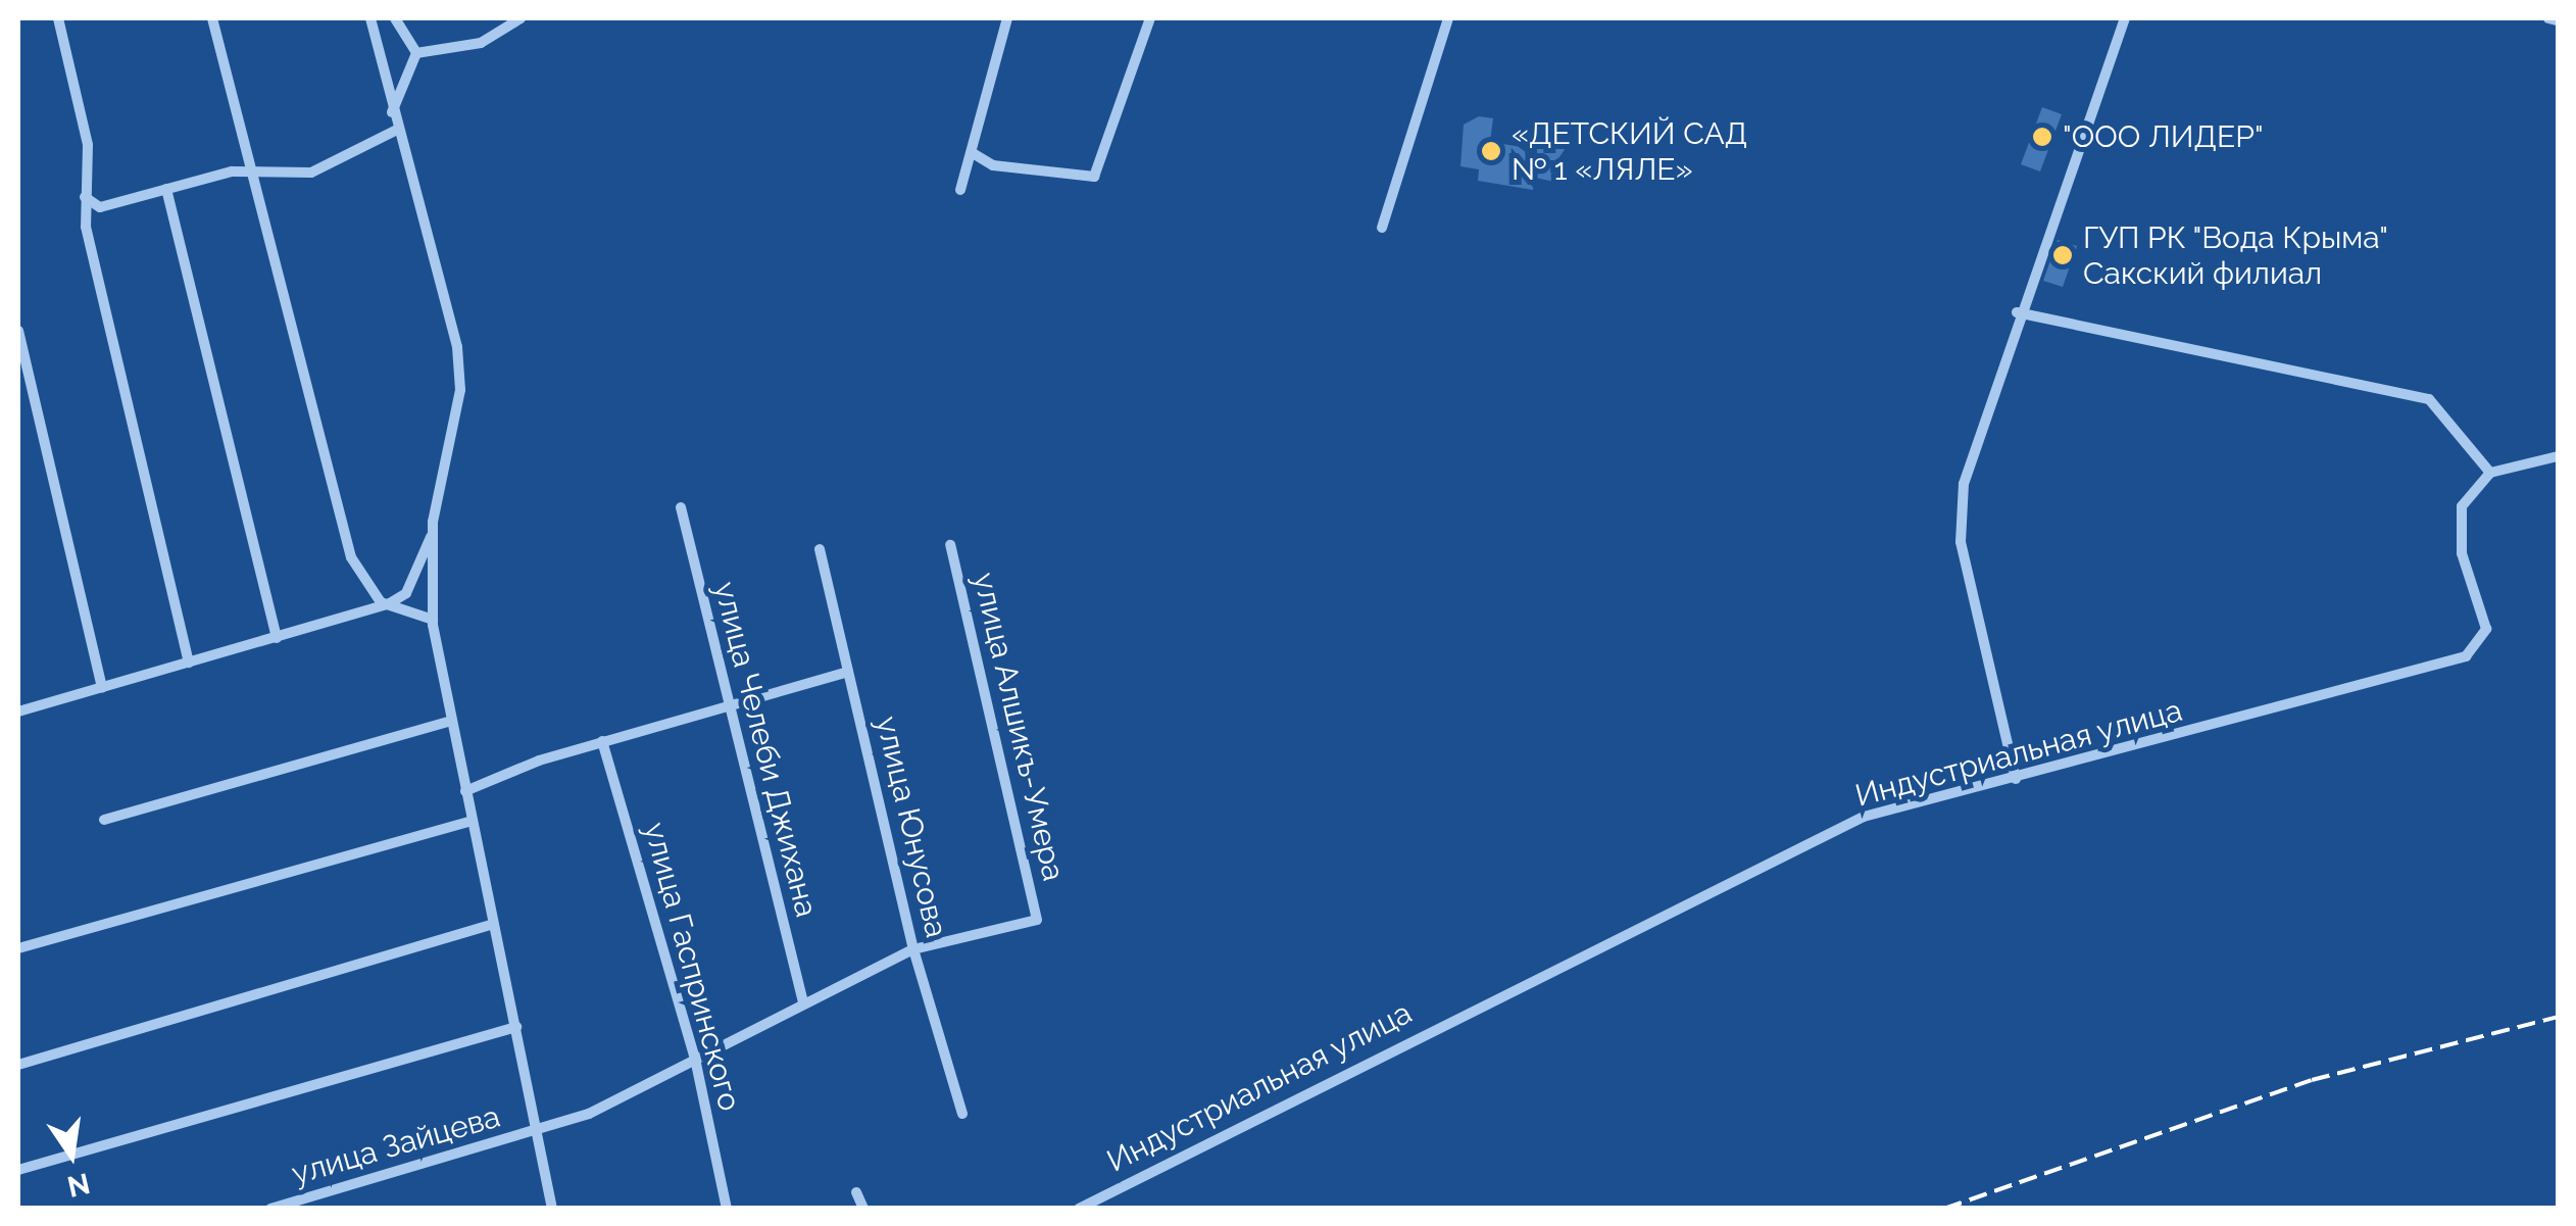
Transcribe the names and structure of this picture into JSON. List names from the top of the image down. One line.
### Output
{"streets":{"street":["улица Алшикъ-Умера","улица Челеби Джихана","Индустриальная улица","улица Юнусова","улица Гаспринского","улица Зайцева"]},"crossings":[["улица Алшикъ-Умера","улица Зайцева"],["улица Челеби Джихана","улица Зайцева"],["улица Юнусова","улица Зайцева"],["улица Гаспринского","улица Зайцева"]],"places":["\"ООО ЛИДЕР\"","«ДЕТСКИЙ САД № 1 «ЛЯЛЕ»","ГУП РК \"Вода Крыма\" Сакский филиал"],"north":"bottom"}
